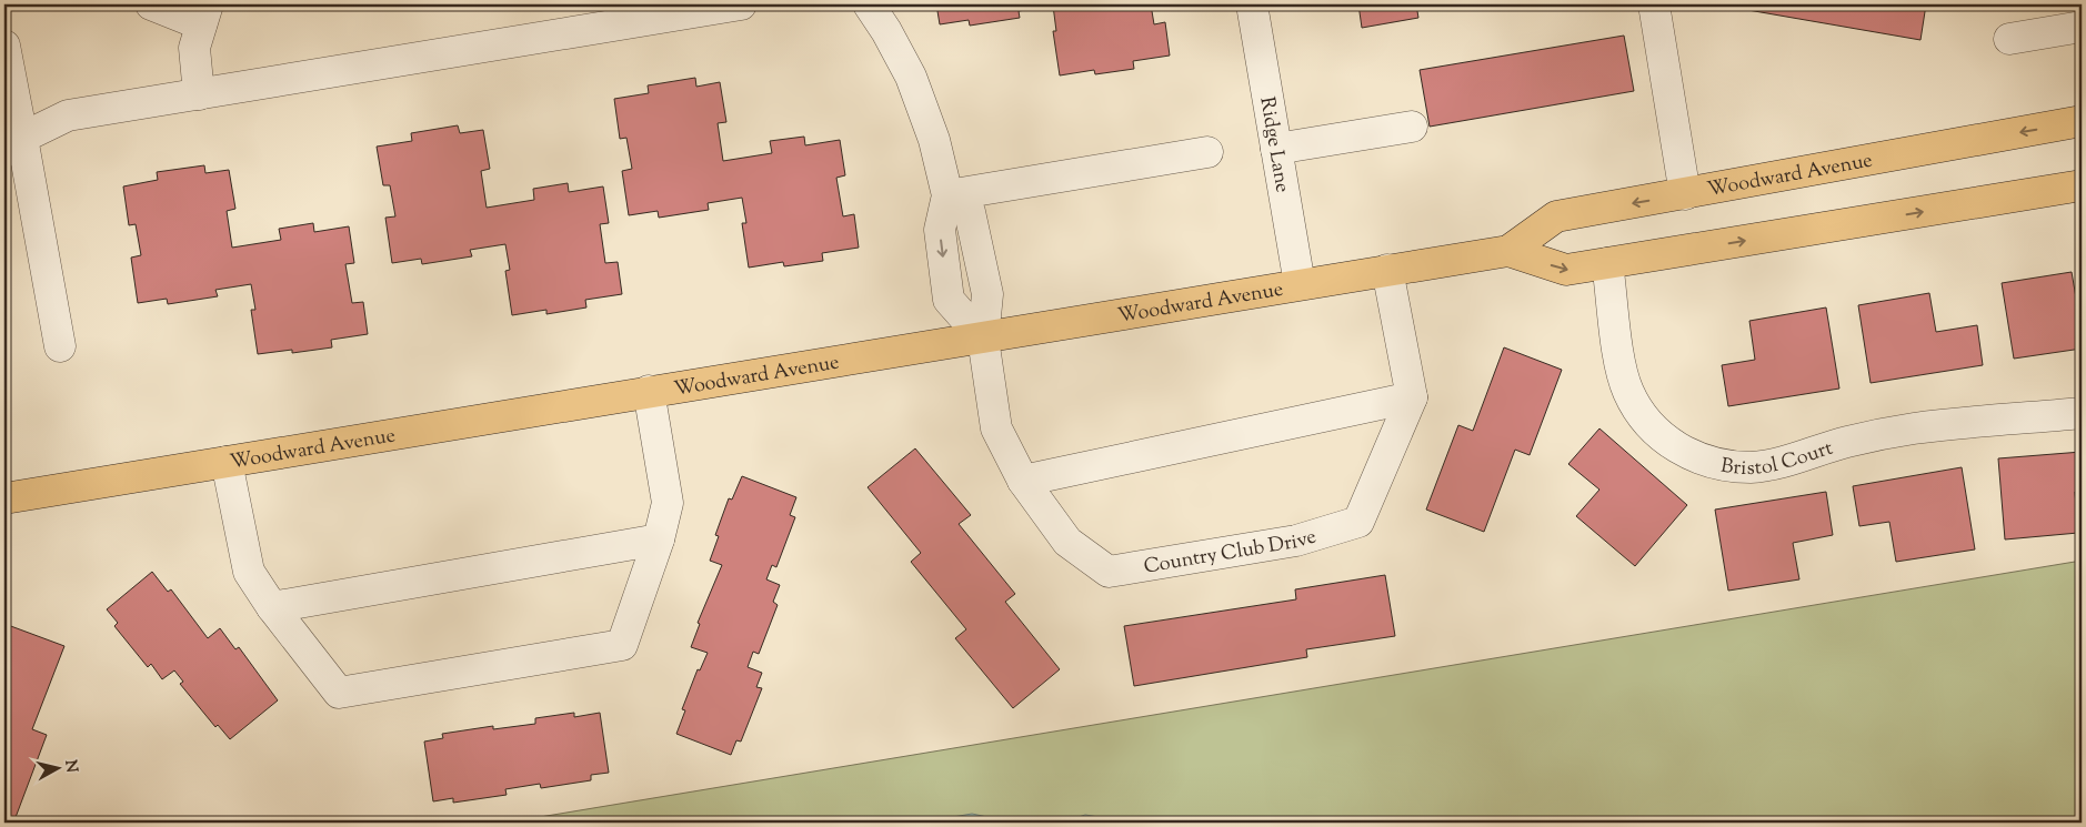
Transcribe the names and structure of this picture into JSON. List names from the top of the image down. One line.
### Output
{"streets":{"main road":["Woodward Avenue"],"street":["Ridge Lane","Bristol Court","Country Club Drive"]},"crossings":[["Ridge Lane","Woodward Avenue"],["Woodward Avenue","Bristol Court"],["Woodward Avenue","Country Club Drive"]],"north":"right"}
